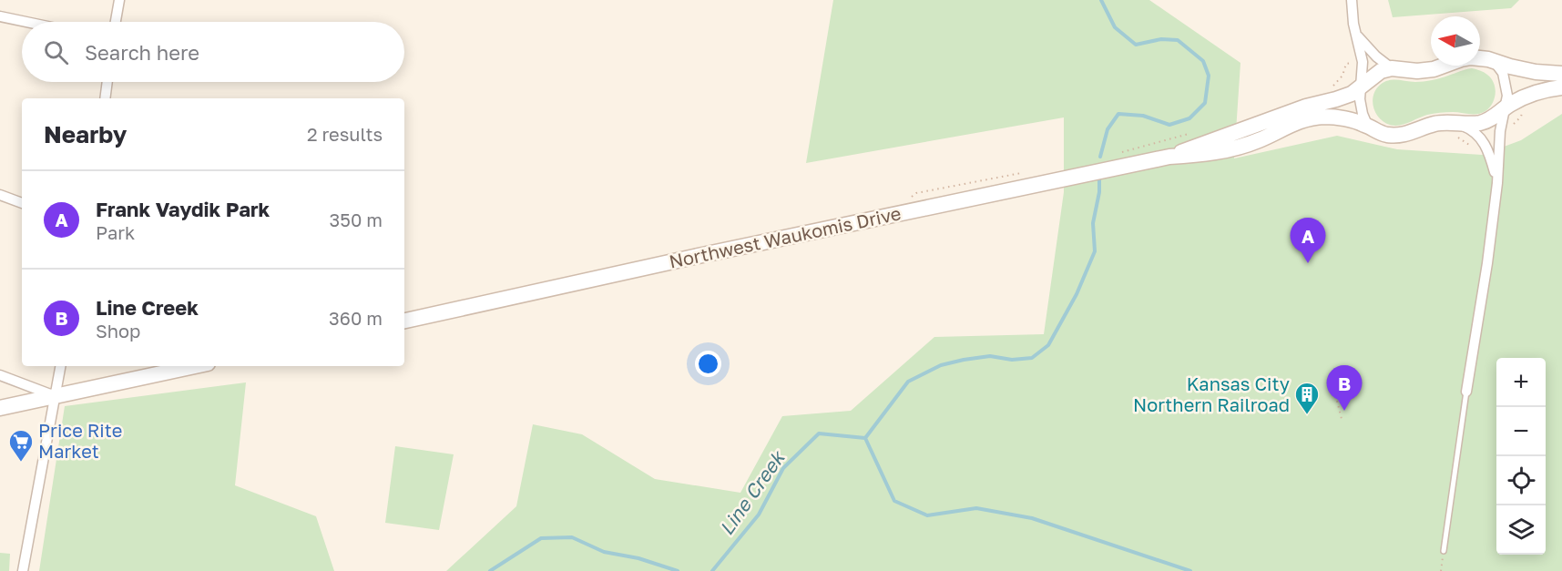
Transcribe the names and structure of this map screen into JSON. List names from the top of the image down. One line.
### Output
{"streets":{"main road":["Northwest Waukomis Drive"]},"water":["Line Creek"],"places":{"building":["Kansas City Northern Railroad"],"supermarket":["Price Rite Market"]},"north":"left","page":{"search":"Search here","heading":["Nearby","2 results"],"list":[{"mark":"A","name":"Frank Vaydik Park","note":"Park","value":"350 m"},{"mark":"B","name":"Line Creek","note":"Shop","value":"360 m"}],"pins":["A","B"],"map_buttons":["+","−"]}}
